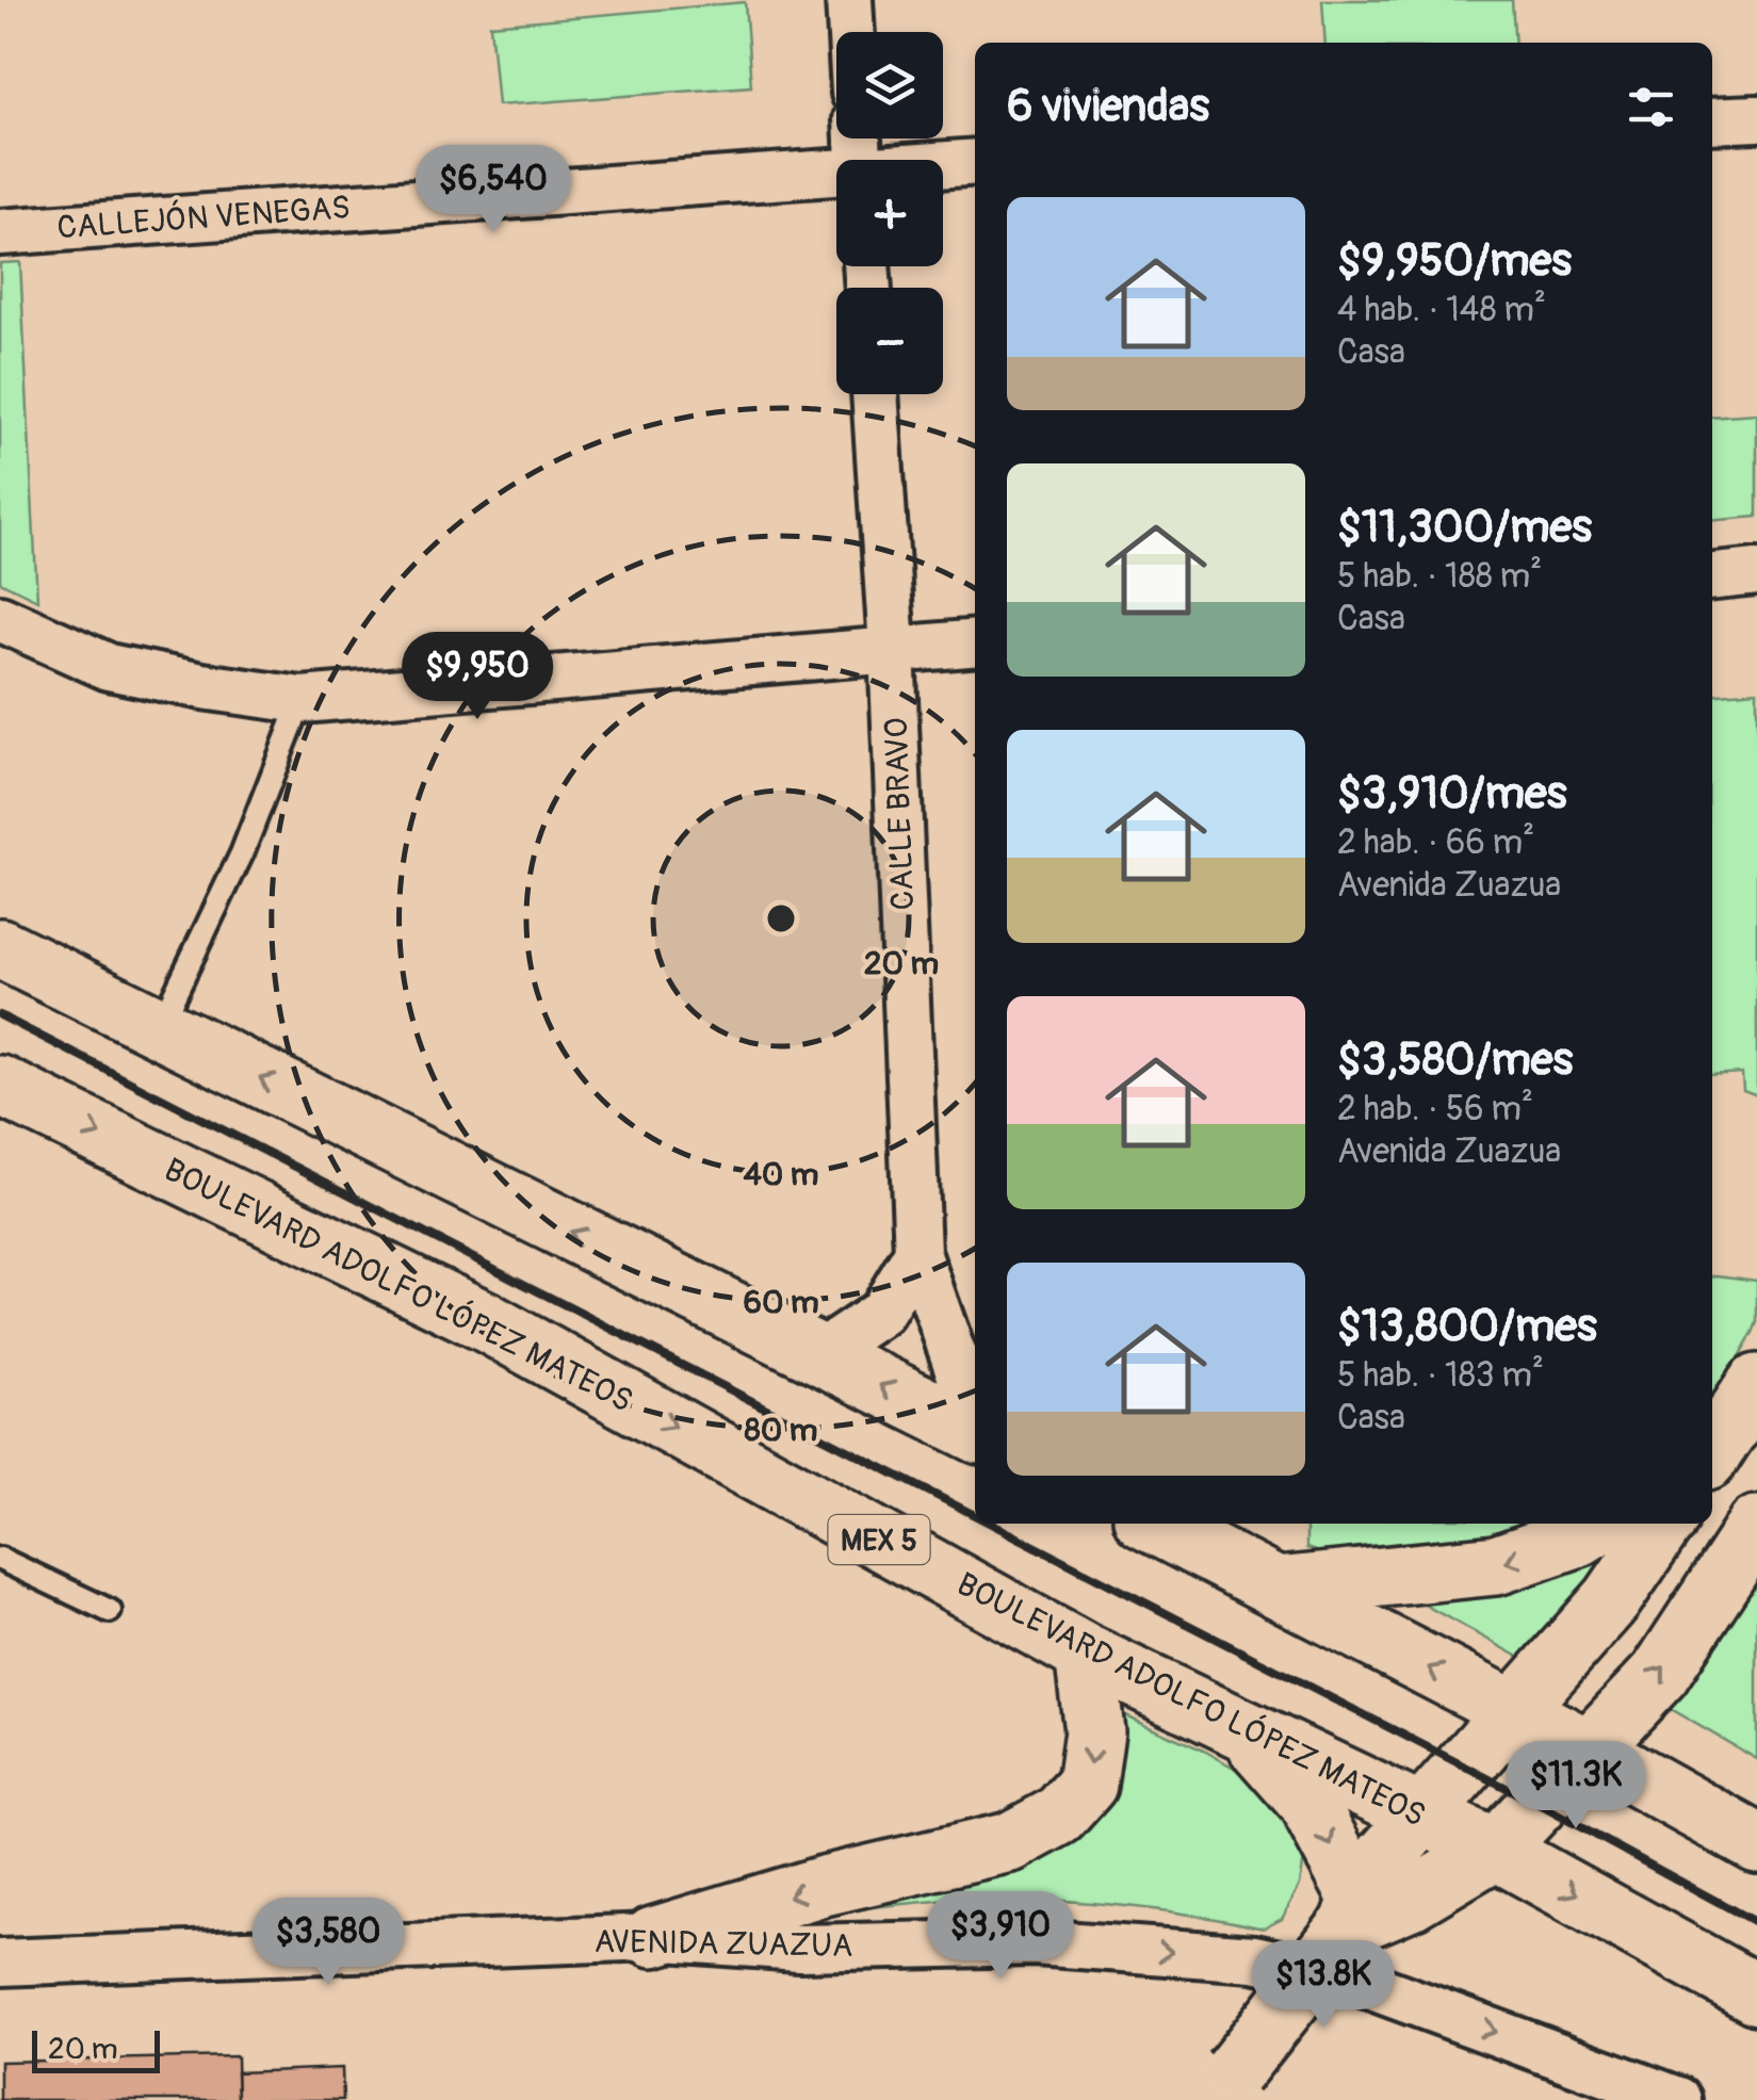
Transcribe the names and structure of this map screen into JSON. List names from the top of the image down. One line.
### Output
{"streets":{"main road":["BOULEVARD ADOLFO LÓPEZ MATEOS","MEX 5"],"street":["CALLEJÓN VENEGAS","CALLE BRAVO","AVENIDA ZUAZUA"]},"one_way":["AVENIDA ZUAZUA"],"scale_bar":"20 m","page":{"map_buttons":["+","−"],"heading":"6 viviendas","price":["$6,540","$9,950","$11.3K","$3,910","$3,580","$13.8K"],"list":[{"name":"$9,950/mes","note":"4 hab. · 148 m² · Casa"},{"name":"$11,300/mes","note":"5 hab. · 188 m² · Casa"},{"name":"$3,910/mes","note":"2 hab. · 66 m² · Avenida Zuazua"},{"name":"$3,580/mes","note":"2 hab. · 56 m² · Avenida Zuazua"},{"name":"$13,800/mes","note":"5 hab. · 183 m² · Casa"}],"scale":"20 m"},"rings":["20 m","40 m","60 m","80 m"]}
